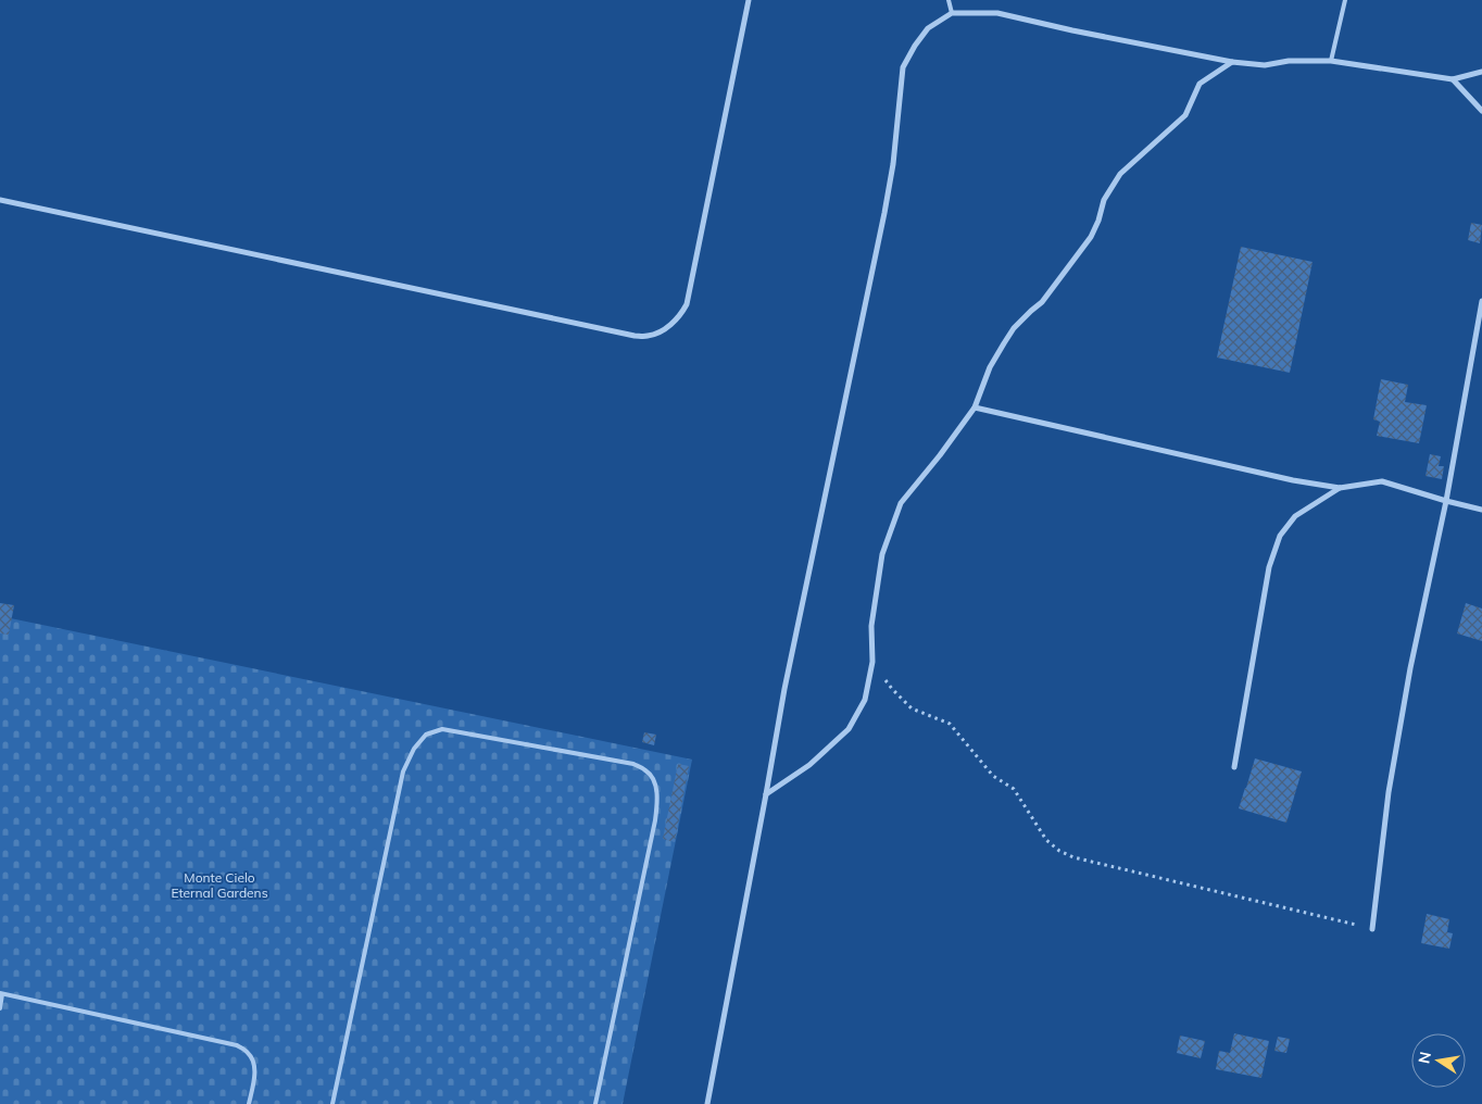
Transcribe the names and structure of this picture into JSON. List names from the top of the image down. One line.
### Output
{"parks":["Monte Cielo Eternal Gardens"],"north":"left"}
